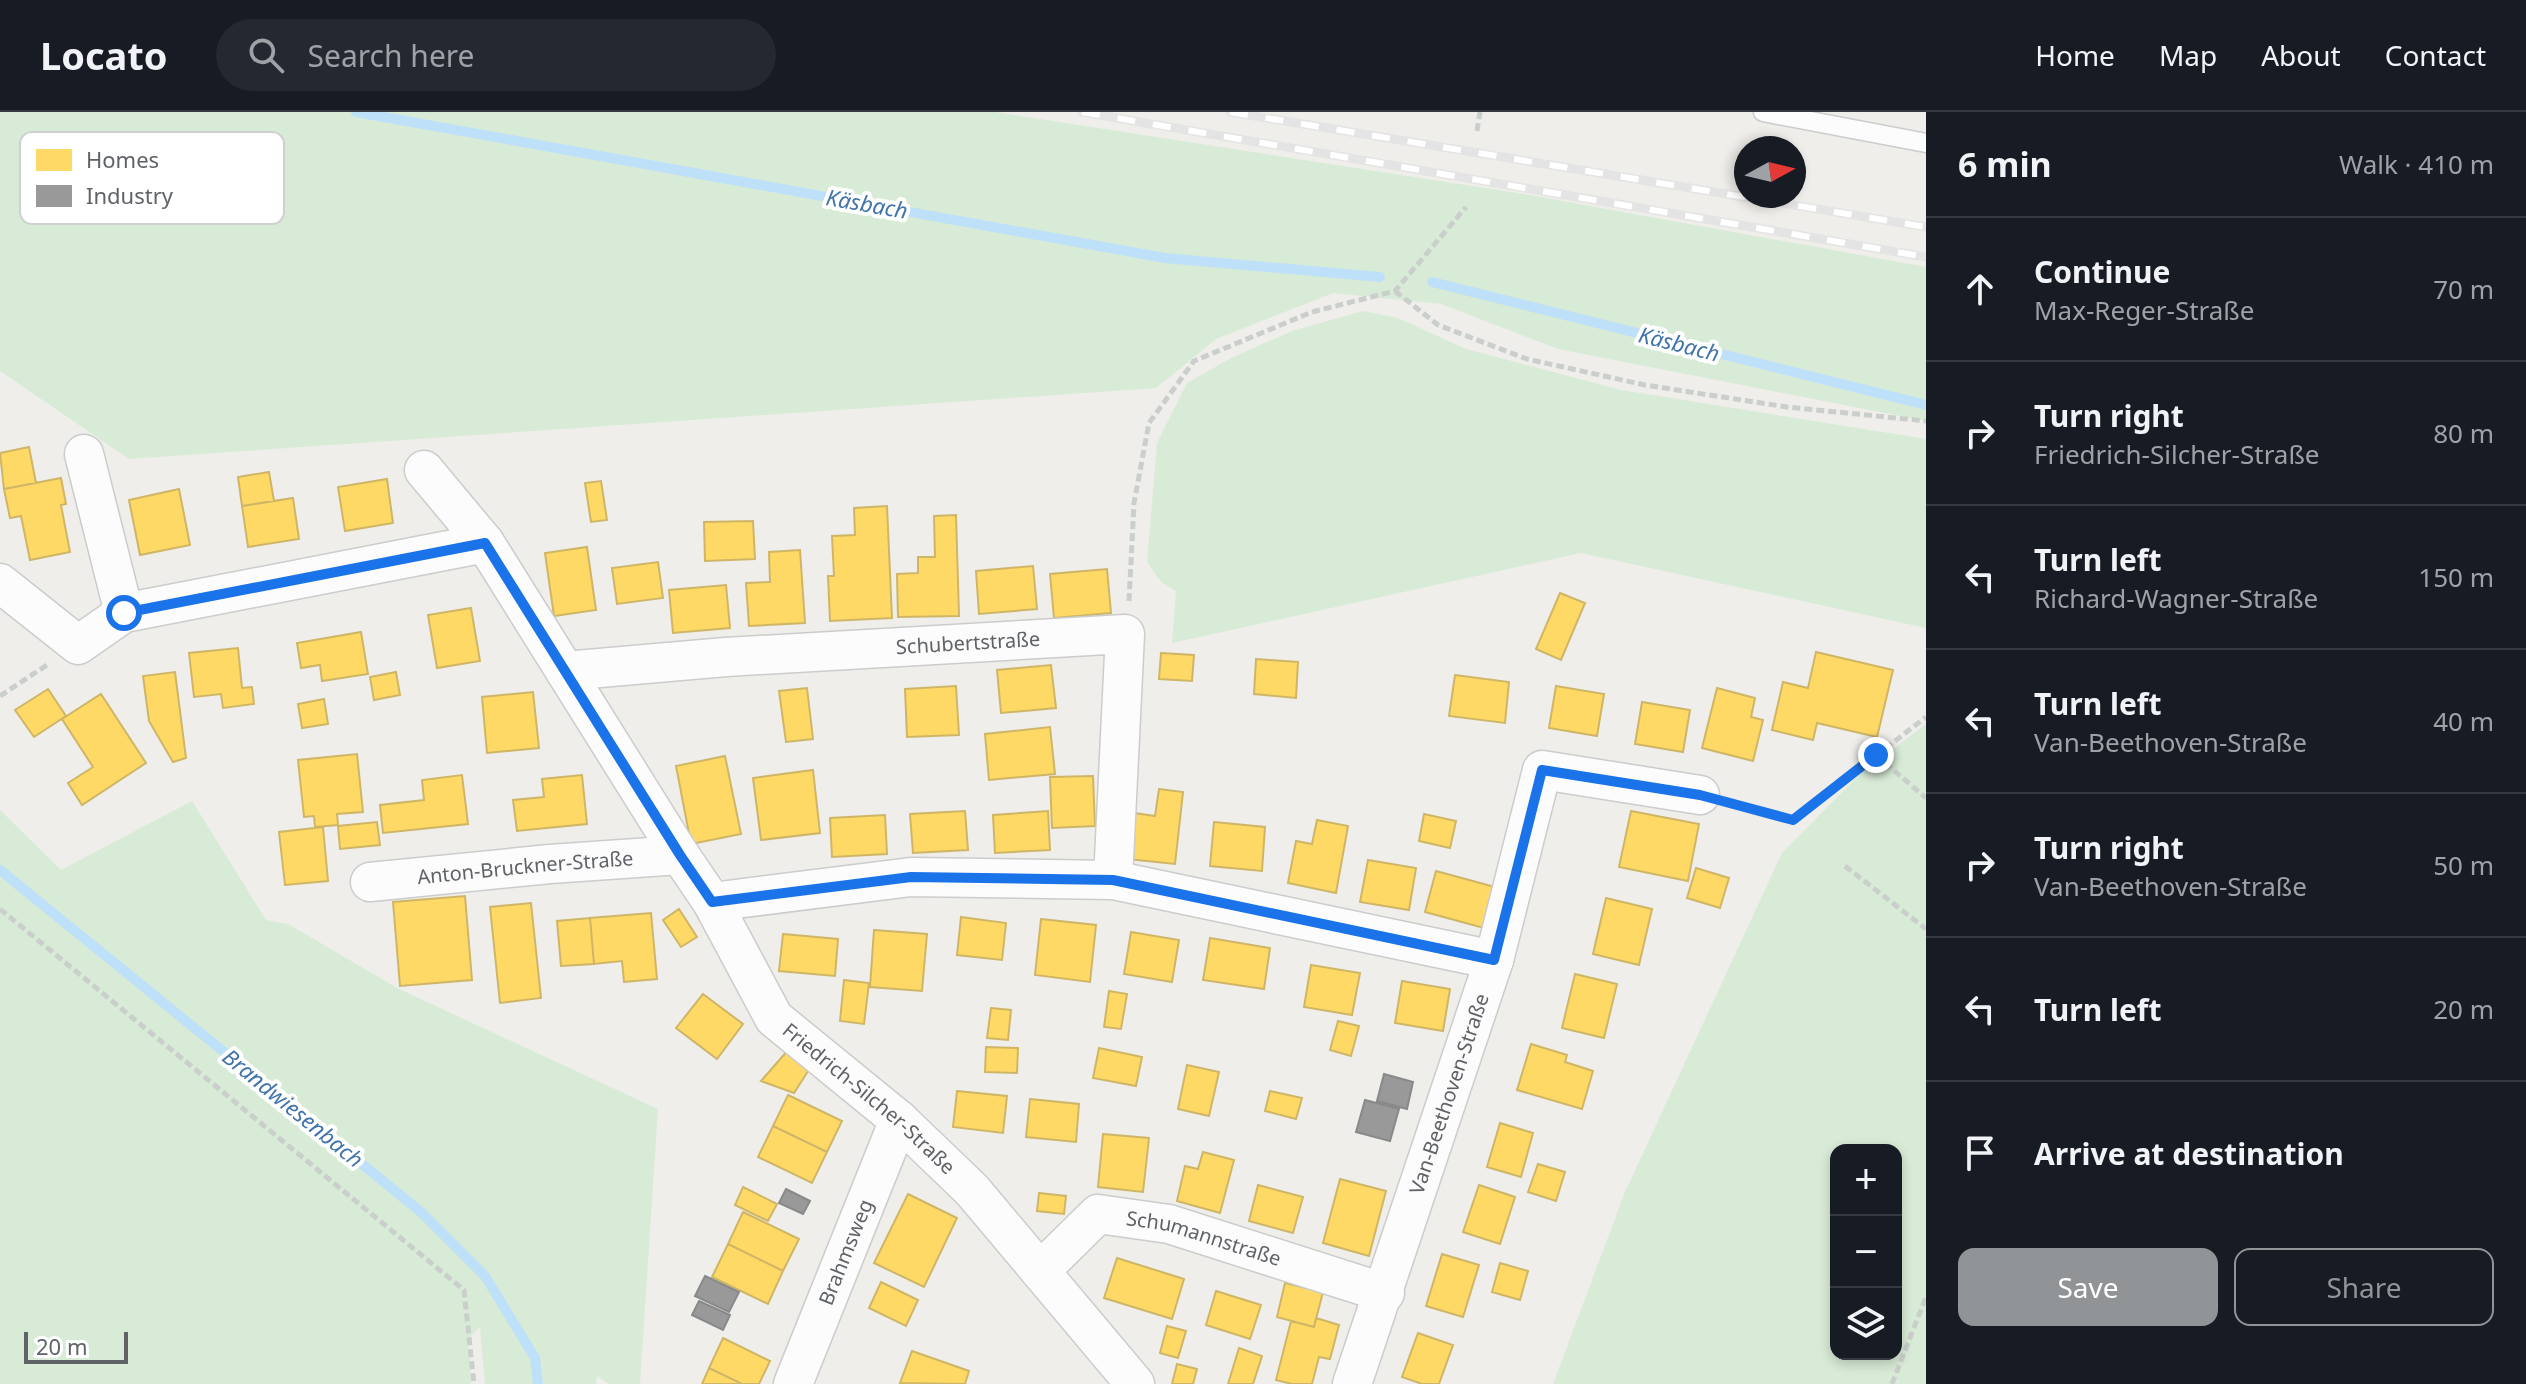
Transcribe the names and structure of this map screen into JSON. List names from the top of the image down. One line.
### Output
{"streets":{"street":["Schubertstraße","Anton-Bruckner-Straße","Van-Beethoven-Straße","Friedrich-Silcher-Straße","Schumannstraße","Brahmsweg"]},"crossings":[["Schubertstraße","Friedrich-Silcher-Straße"],["Anton-Bruckner-Straße","Friedrich-Silcher-Straße"],["Van-Beethoven-Straße","Schumannstraße"],["Friedrich-Silcher-Straße","Schumannstraße"],["Friedrich-Silcher-Straße","Brahmsweg"]],"water":["Käsbach","Brandwiesenbach"],"legend":["Homes","Industry"],"scale_bar":"20 m","north":"right","page":{"header":"Locato","search":"Search here","nav":["Home","Map","About","Contact"],"heading":["6 min","Walk · 410 m"],"list":[["Continue","Max-Reger-Straße","70 m"],["Turn right","Friedrich-Silcher-Straße","80 m"],["Turn left","Richard-Wagner-Straße","150 m"],["Turn left","Van-Beethoven-Straße","40 m"],["Turn right","Van-Beethoven-Straße","50 m"],["Turn left","20 m"],"Arrive at destination"],"map_buttons":["+","−"],"buttons":["Save","Share"],"scale":"20 m"}}
